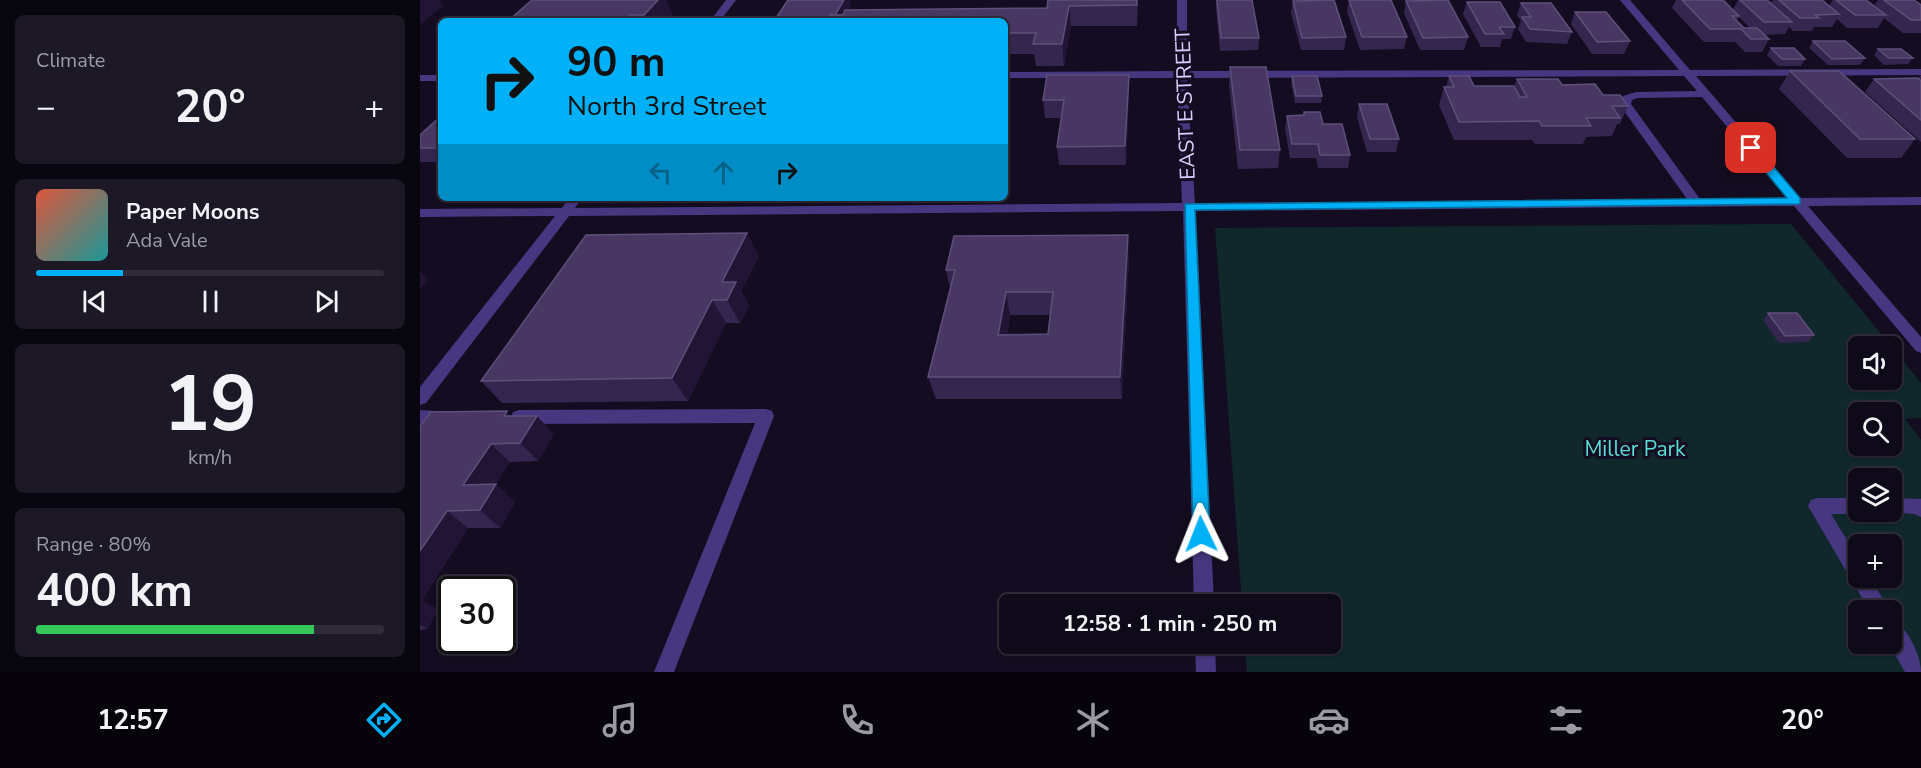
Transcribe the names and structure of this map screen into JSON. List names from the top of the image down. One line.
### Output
{"streets":{"street":["EAST E STREET"]},"parks":["Miller Park"],"page":{"tile":["Climate",["19","km/h"],["Range · 80%","400 km"]],"turn":["90 m","North 3rd Street"],"heat":["−","20°","+"],"song":["Paper Moons","Ada Vale"],"map_buttons":["+","−"],"limit":"30","trip":"12:58 · 1 min · 250 m","tabs":["12:57","20°"]}}
